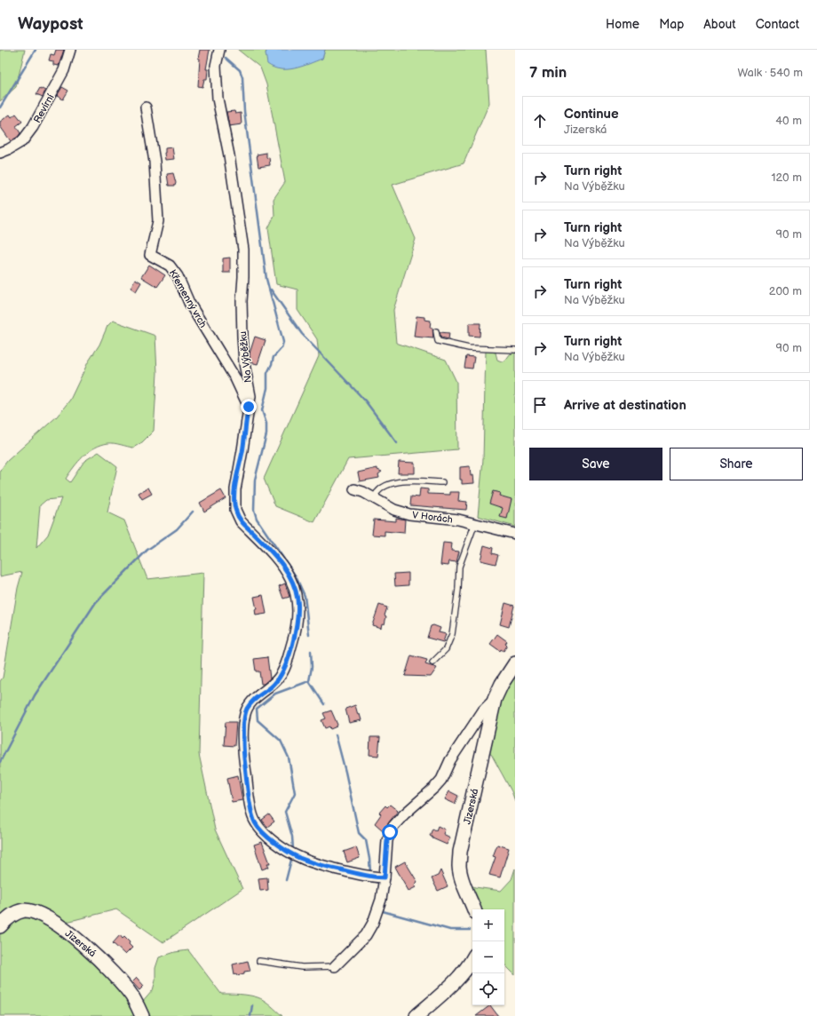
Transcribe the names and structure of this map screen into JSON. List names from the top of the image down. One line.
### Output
{"streets":{"street":["Revírní","Křemenný vrch","Na Výběžku","V Horách","Jizerská"]},"crossings":[["Křemenný vrch","Na Výběžku"],["Na Výběžku","Jizerská"]],"page":{"header":"Waypost","nav":["Home","Map","About","Contact"],"heading":["7 min","Walk · 540 m"],"list":[["Continue","Jizerská","40 m"],["Turn right","Na Výběžku","120 m"],["Turn right","Na Výběžku","90 m"],["Turn right","Na Výběžku","200 m"],["Turn right","Na Výběžku","90 m"],"Arrive at destination"],"buttons":["Save","Share"],"map_buttons":["+","−"]}}
